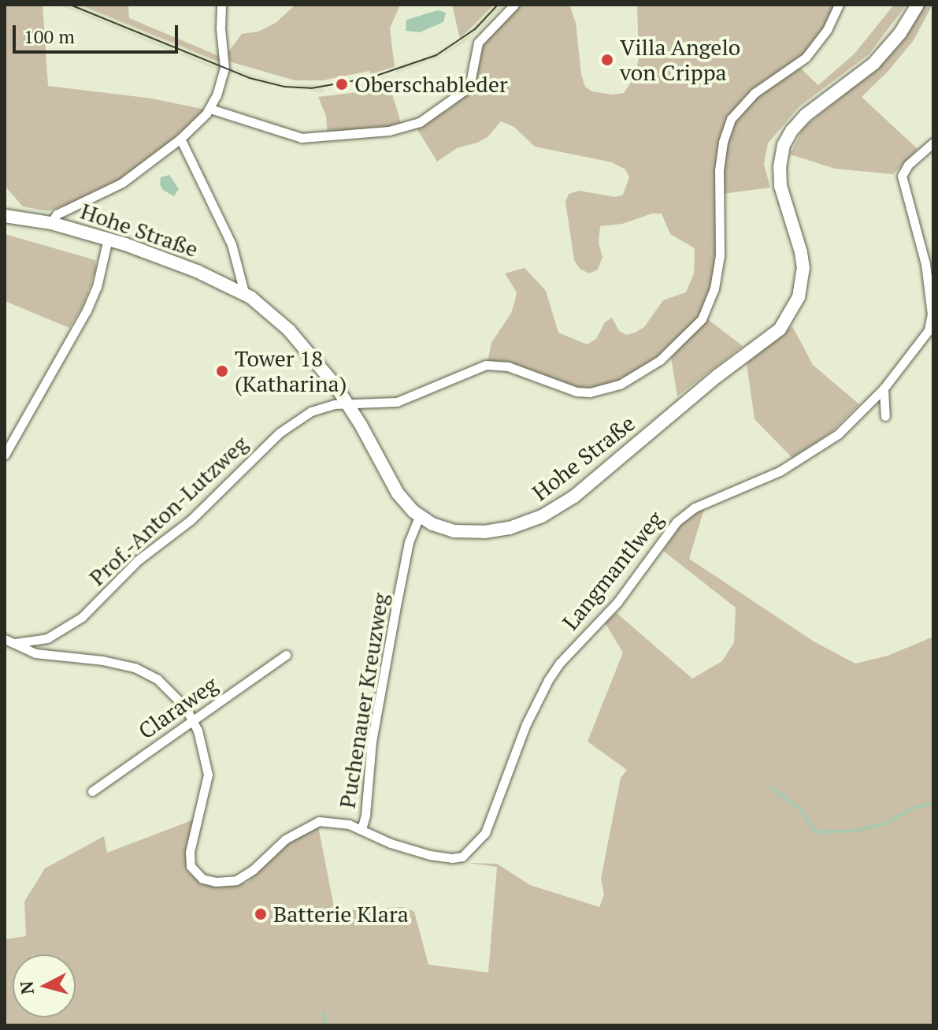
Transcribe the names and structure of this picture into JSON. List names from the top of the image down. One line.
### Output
{"streets":{"main road":["Hohe Straße"],"street":["Prof.-Anton-Lutzweg","Langmantlweg","Puchenauer Kreuzweg","Claraweg"]},"crossings":[["Hohe Straße","Prof.-Anton-Lutzweg"],["Hohe Straße","Puchenauer Kreuzweg"],["Langmantlweg","Puchenauer Kreuzweg"]],"places":["Villa Angelo von Crippa","Oberschableder","Tower 18 (Katharina)","Batterie Klara"],"scale_bar":"100 m","north":"left"}
